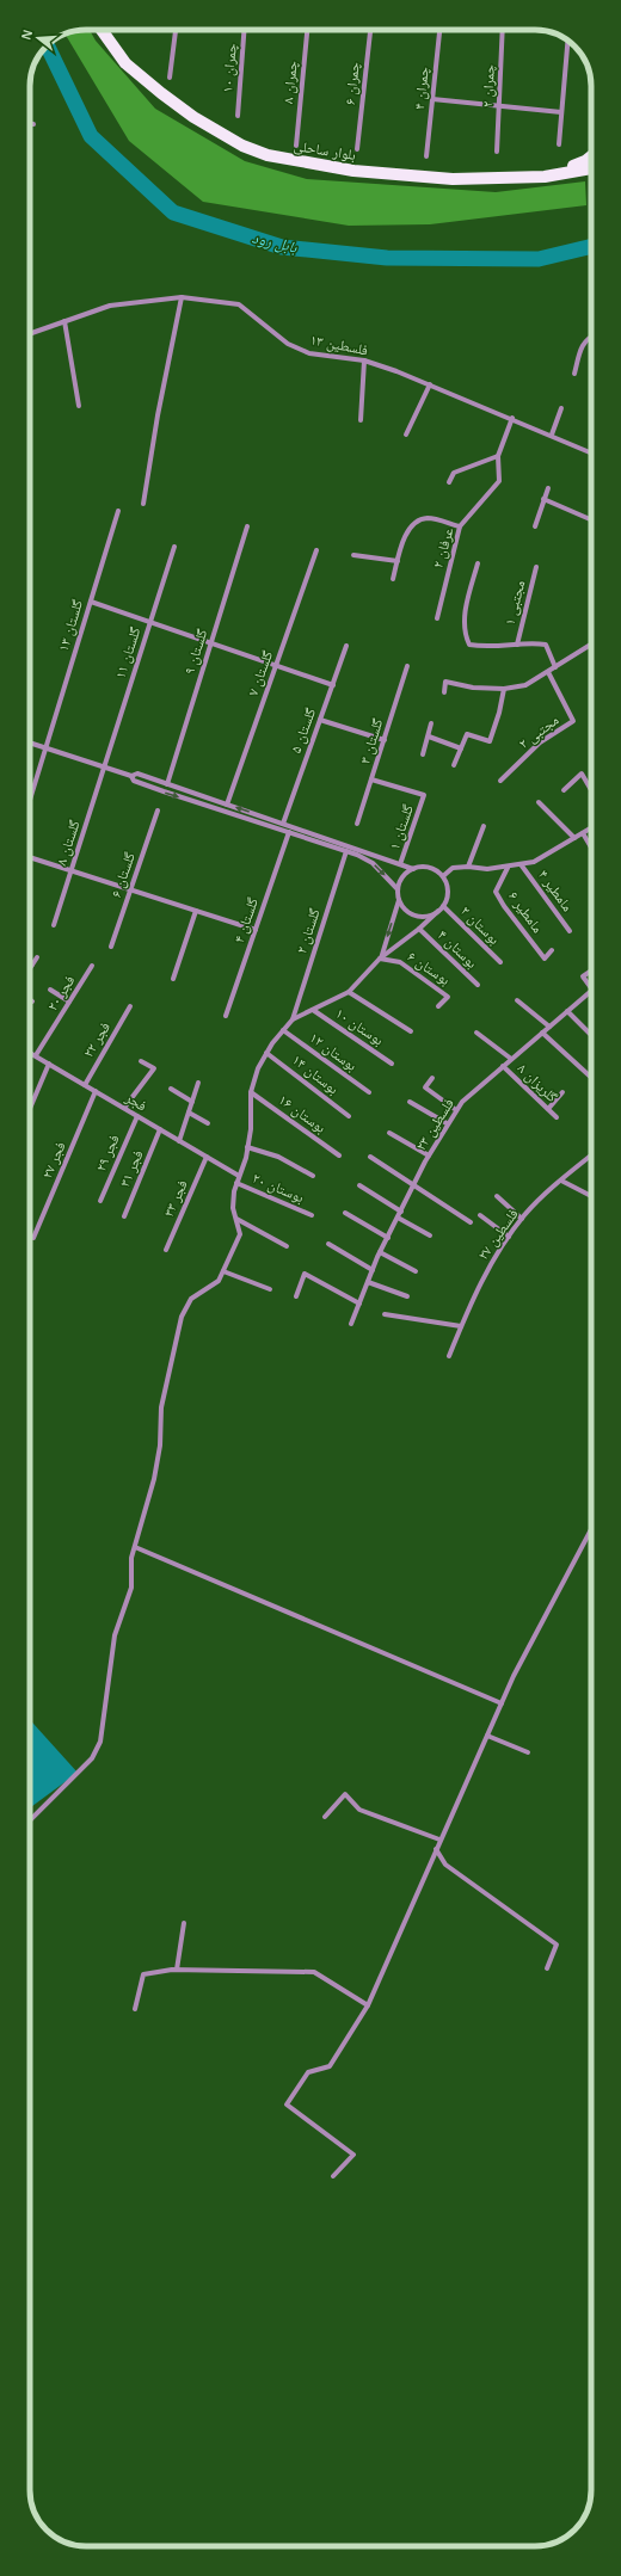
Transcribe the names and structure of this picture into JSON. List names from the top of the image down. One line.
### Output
{"streets":{"main road":["بلوار ساحلی"],"street":["چمران ۱۰","چمران ۸","چمران ۶","چمران ۲","چمران ۴","فلسطین ۱۳","عرفان ۲","مجتبی ۱","گلستان ۱۳","گلستان ۹","گلستان ۱۱","گلستان ۷","گلستان ۵","مجتبی ۲","گلستان ۳","گلستان ۱","گلستان ۸","گلستان ۶","مامطیر ۴","مامطیر ۶","گلستان ۴","بوستان ۲","گلستان ۲","بوستان ۴","بوستان ۶","فجر ۲۰","بوستان ۱۰","فجر ۲۲","بوستان ۱۲","بوستان ۱۴","گلریزان ۸","فجر","بوستان ۱۶","فلسطین ۲۳","فجر ۲۹","فجر ۲۷","فجر ۳۱","بوستان ۲۰","فجر ۳۳","فلسطین ۲۷"]},"crossings":[["گلستان ۱۱","گلستان ۸"],["گلستان ۳","گلستان ۱"],["فجر ۲۰","فجر"],["فجر ۲۲","فجر"],["گلریزان ۸","فلسطین ۲۳"],["فجر","فجر ۲۹"],["فجر","فجر ۲۷"],["فجر","فجر ۳۱"],["فجر","فجر ۳۳"]],"water":["بابل رود"],"north":"left"}
